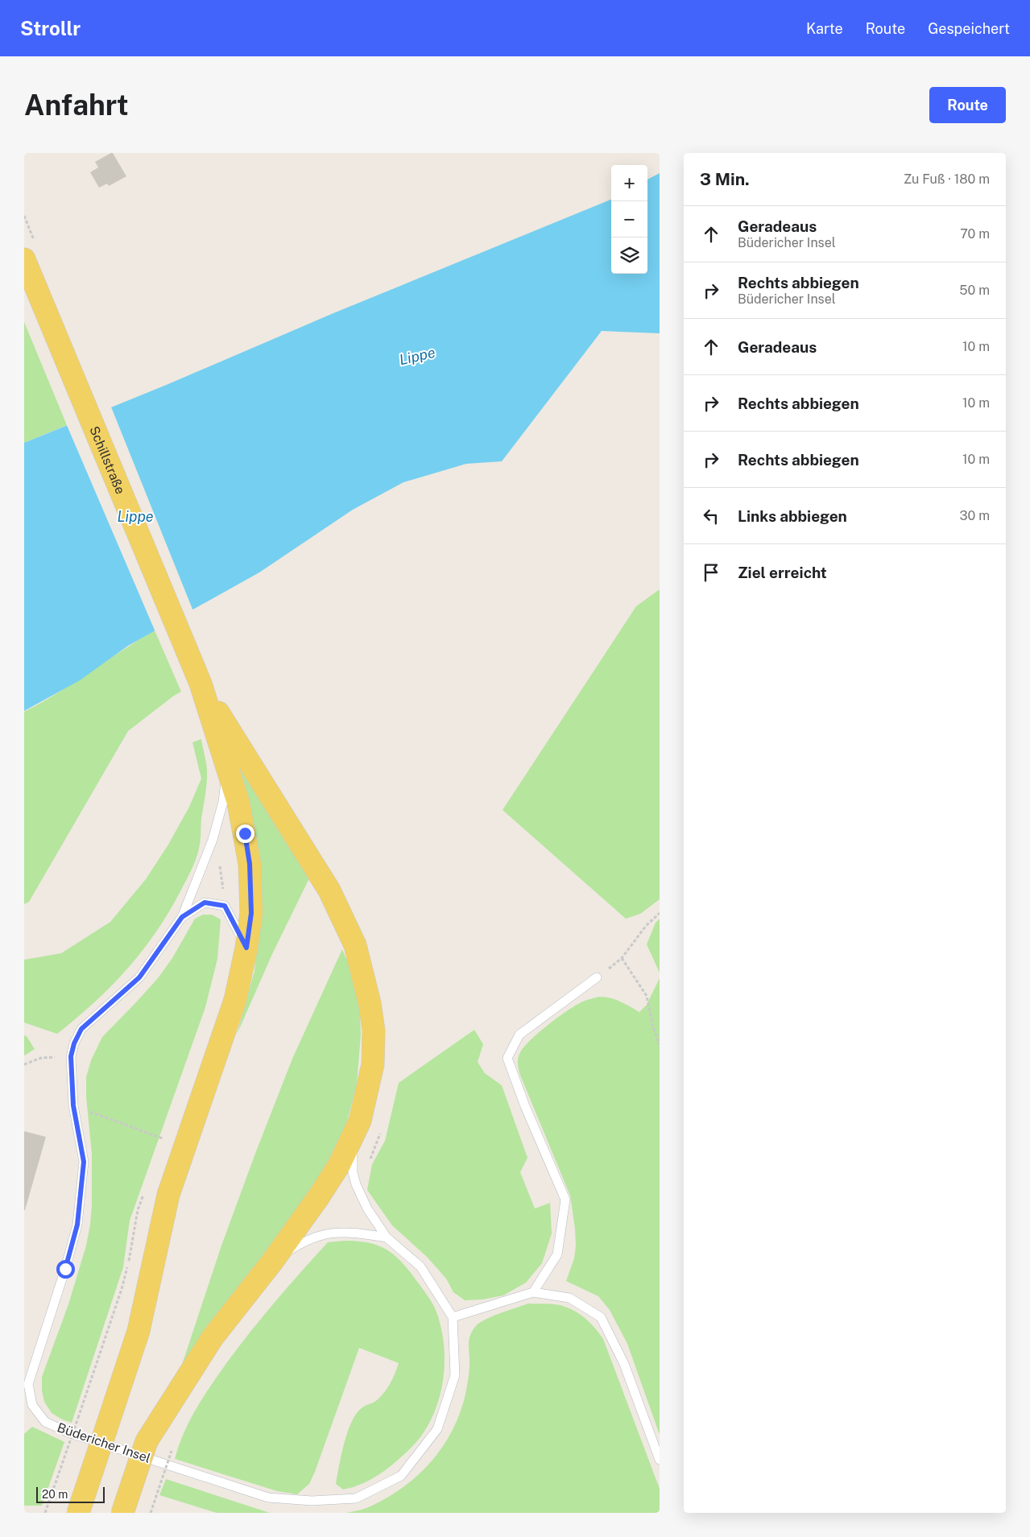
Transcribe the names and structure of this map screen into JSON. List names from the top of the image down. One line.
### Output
{"streets":{"main road":["Schillstraße"],"lane":["Büdericher Insel"]},"water":["Lippe"],"scale_bar":"20 m","page":{"header":"Strollr","nav":["Karte","Route","Gespeichert"],"buttons":"Route","title":"Anfahrt","heading":["3 Min.","Zu Fuß · 180 m"],"map_buttons":["+","−"],"list":[["Geradeaus","Büdericher Insel","70 m"],["Rechts abbiegen","Büdericher Insel","50 m"],["Geradeaus","10 m"],["Rechts abbiegen","10 m"],["Rechts abbiegen","10 m"],["Links abbiegen","30 m"],"Ziel erreicht"],"scale":"20 m"}}
